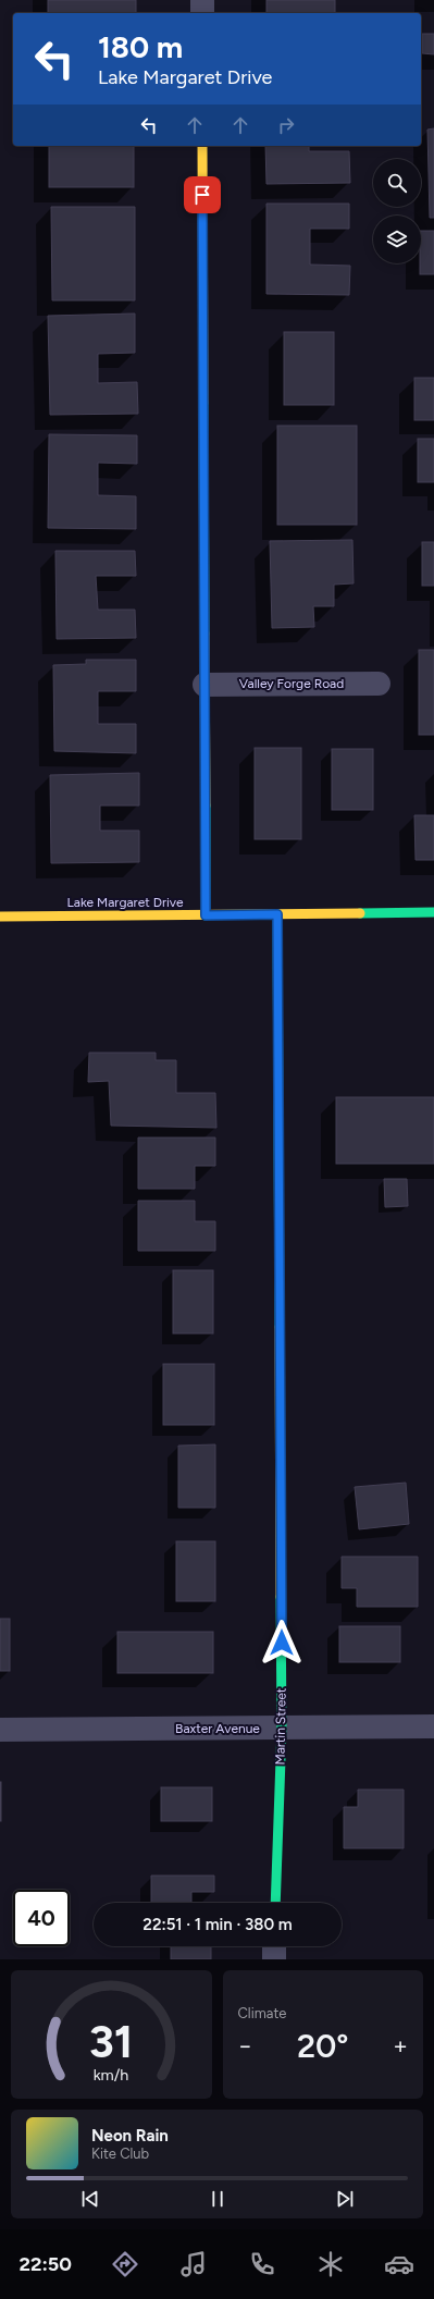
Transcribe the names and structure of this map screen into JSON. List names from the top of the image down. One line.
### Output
{"streets":{"street":["Valley Forge Road","Lake Margaret Drive","Martin Street","Baxter Avenue"]},"crossings":[["Lake Margaret Drive","Martin Street"],["Martin Street","Baxter Avenue"]],"page":{"turn":["180 m","Lake Margaret Drive"],"limit":"40","trip":"22:51 · 1 min · 380 m","tile":"Climate","heat":["−","20°","+"],"song":["Neon Rain","Kite Club"],"tabs":"22:50","gauge":["31","km/h"]}}
